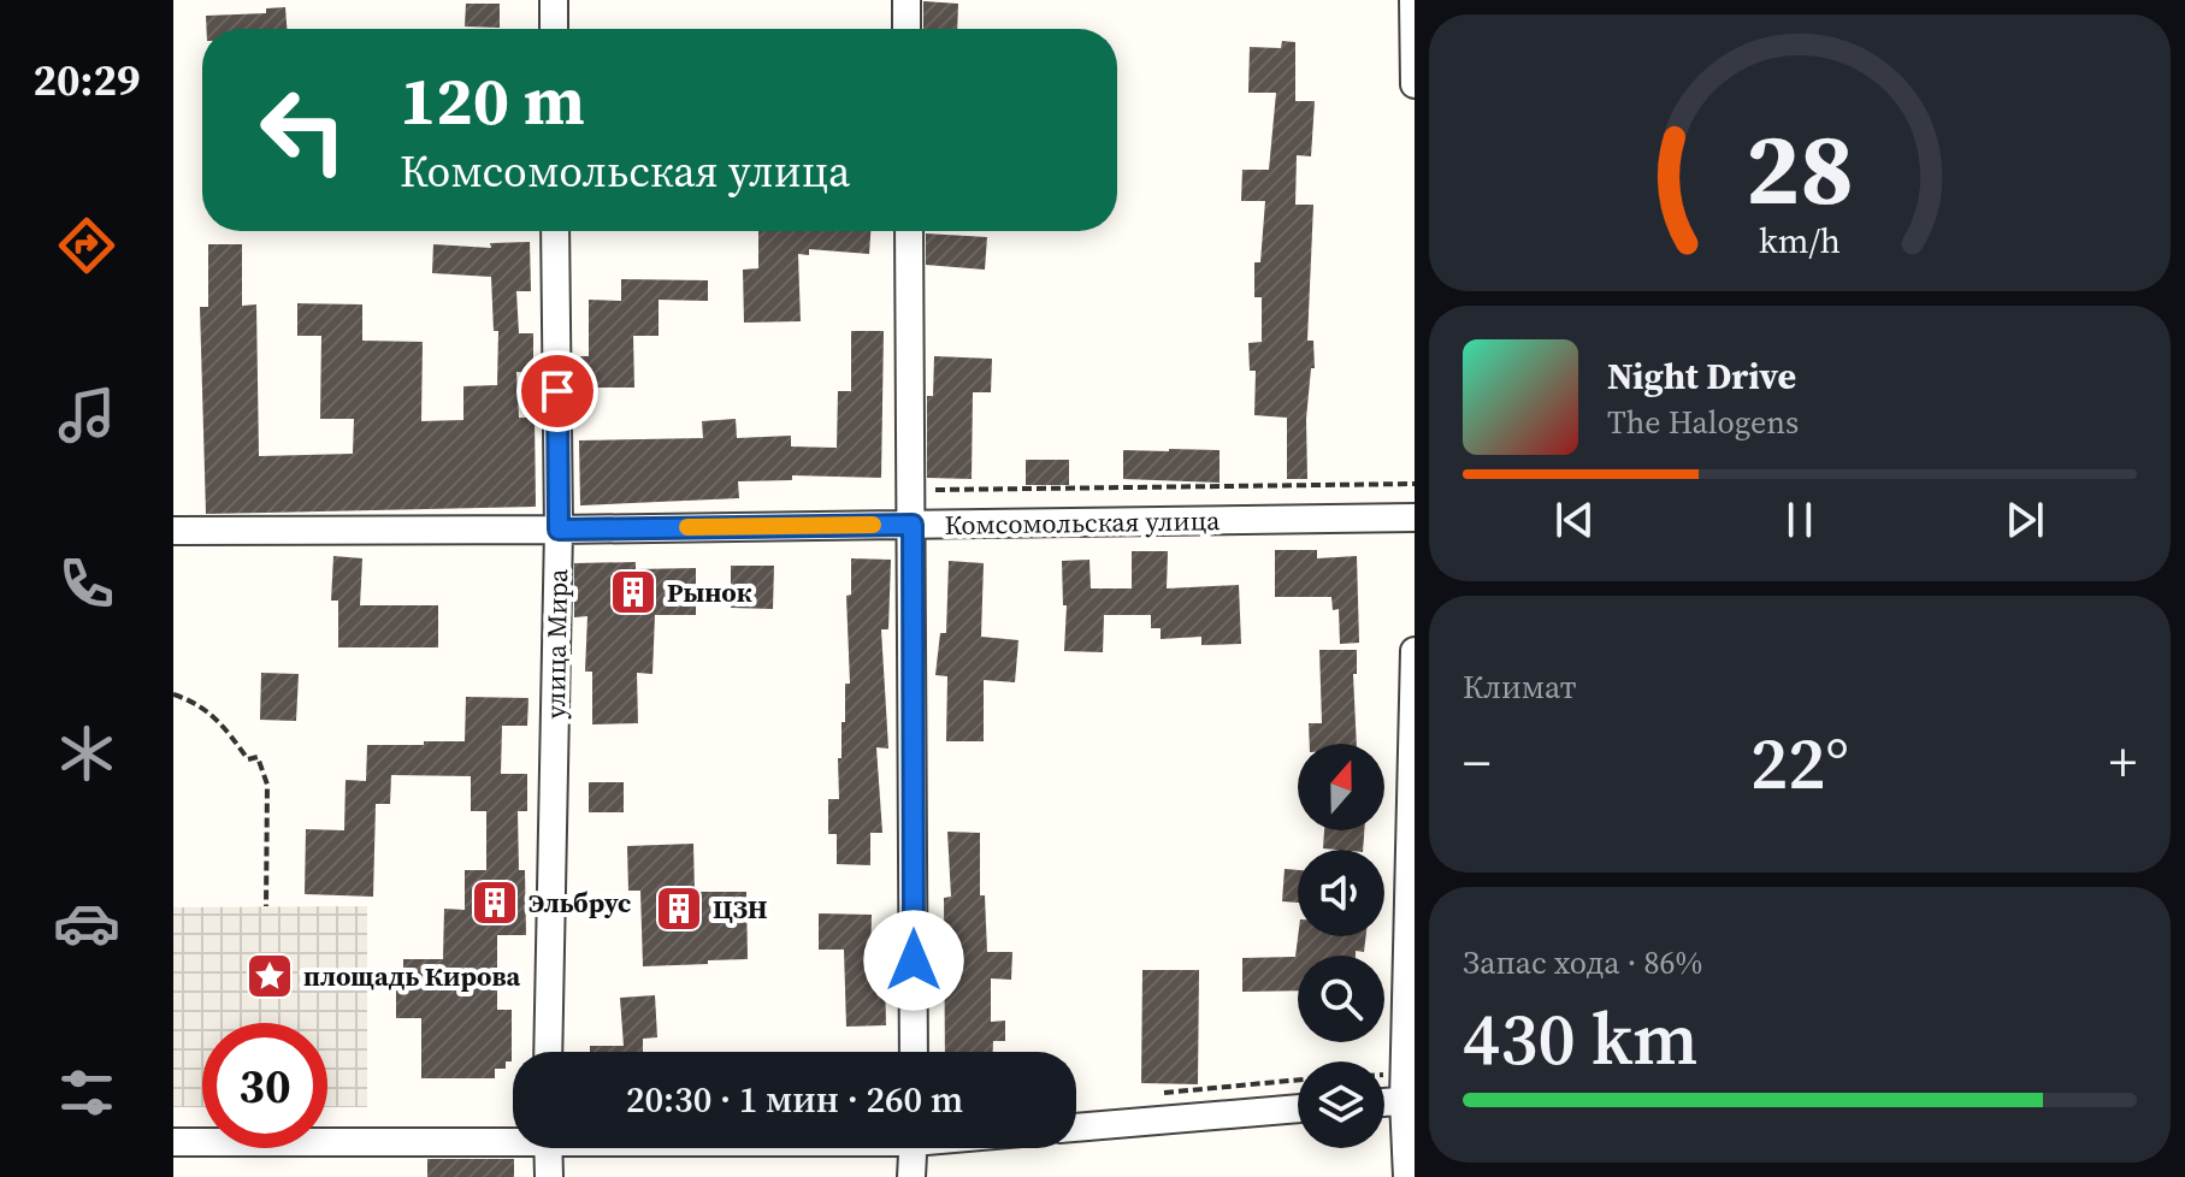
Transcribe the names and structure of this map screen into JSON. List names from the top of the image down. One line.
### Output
{"streets":{"street":["Комсомольская улица","улица Мира"]},"crossings":[["Комсомольская улица","улица Мира"]],"places":{"building":["Рынок","Эльбрус","ЦЗН"],"place":["площадь Кирова"]},"north":"top","page":{"tabs":"20:29","turn":["120 m","Комсомольская улица"],"song":["Night Drive","The Halogens"],"tile":["Климат",["Запас хода · 86%","430 km"]],"heat":["−","22°","+"],"limit":"30","trip":"20:30 · 1 мин · 260 m","gauge":["28","km/h"]}}
